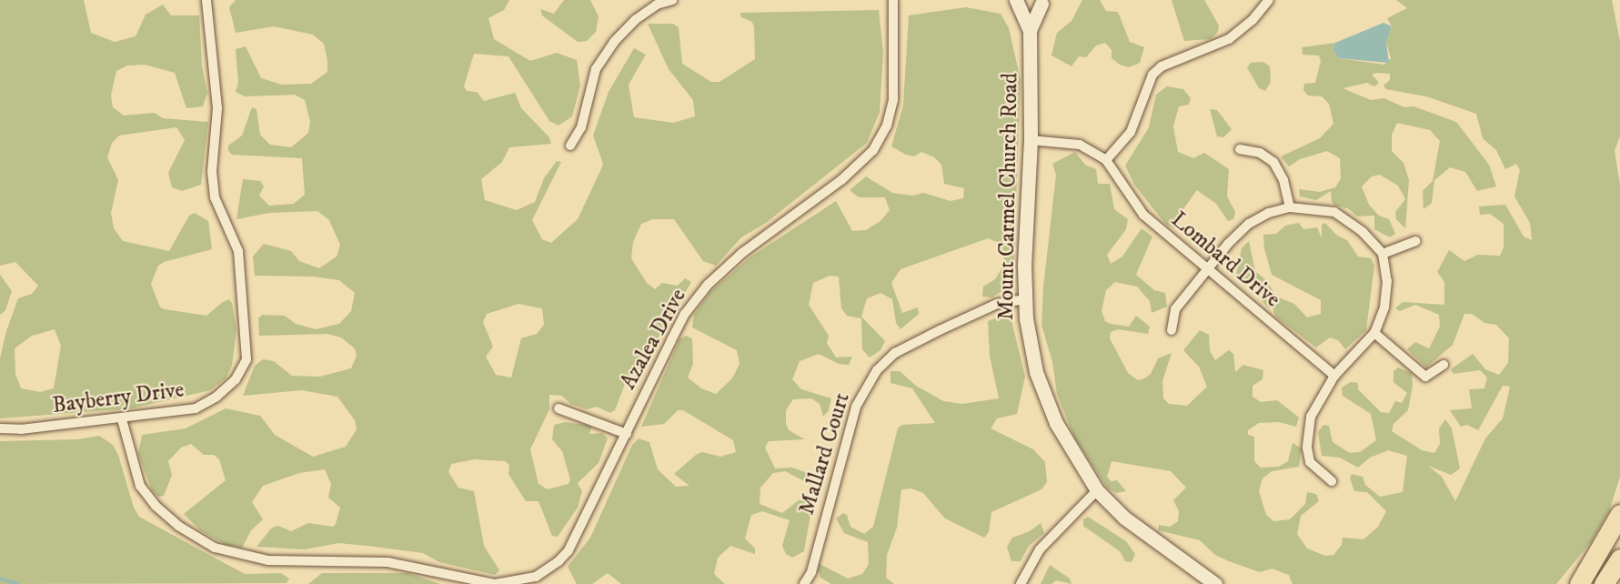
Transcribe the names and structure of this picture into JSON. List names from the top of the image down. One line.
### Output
{"streets":{"main road":["Mount Carmel Church Road"],"street":["Lombard Drive","Azalea Drive","Bayberry Drive","Mallard Court"]},"crossings":[["Mount Carmel Church Road","Mallard Court"],["Azalea Drive","Bayberry Drive"]]}
